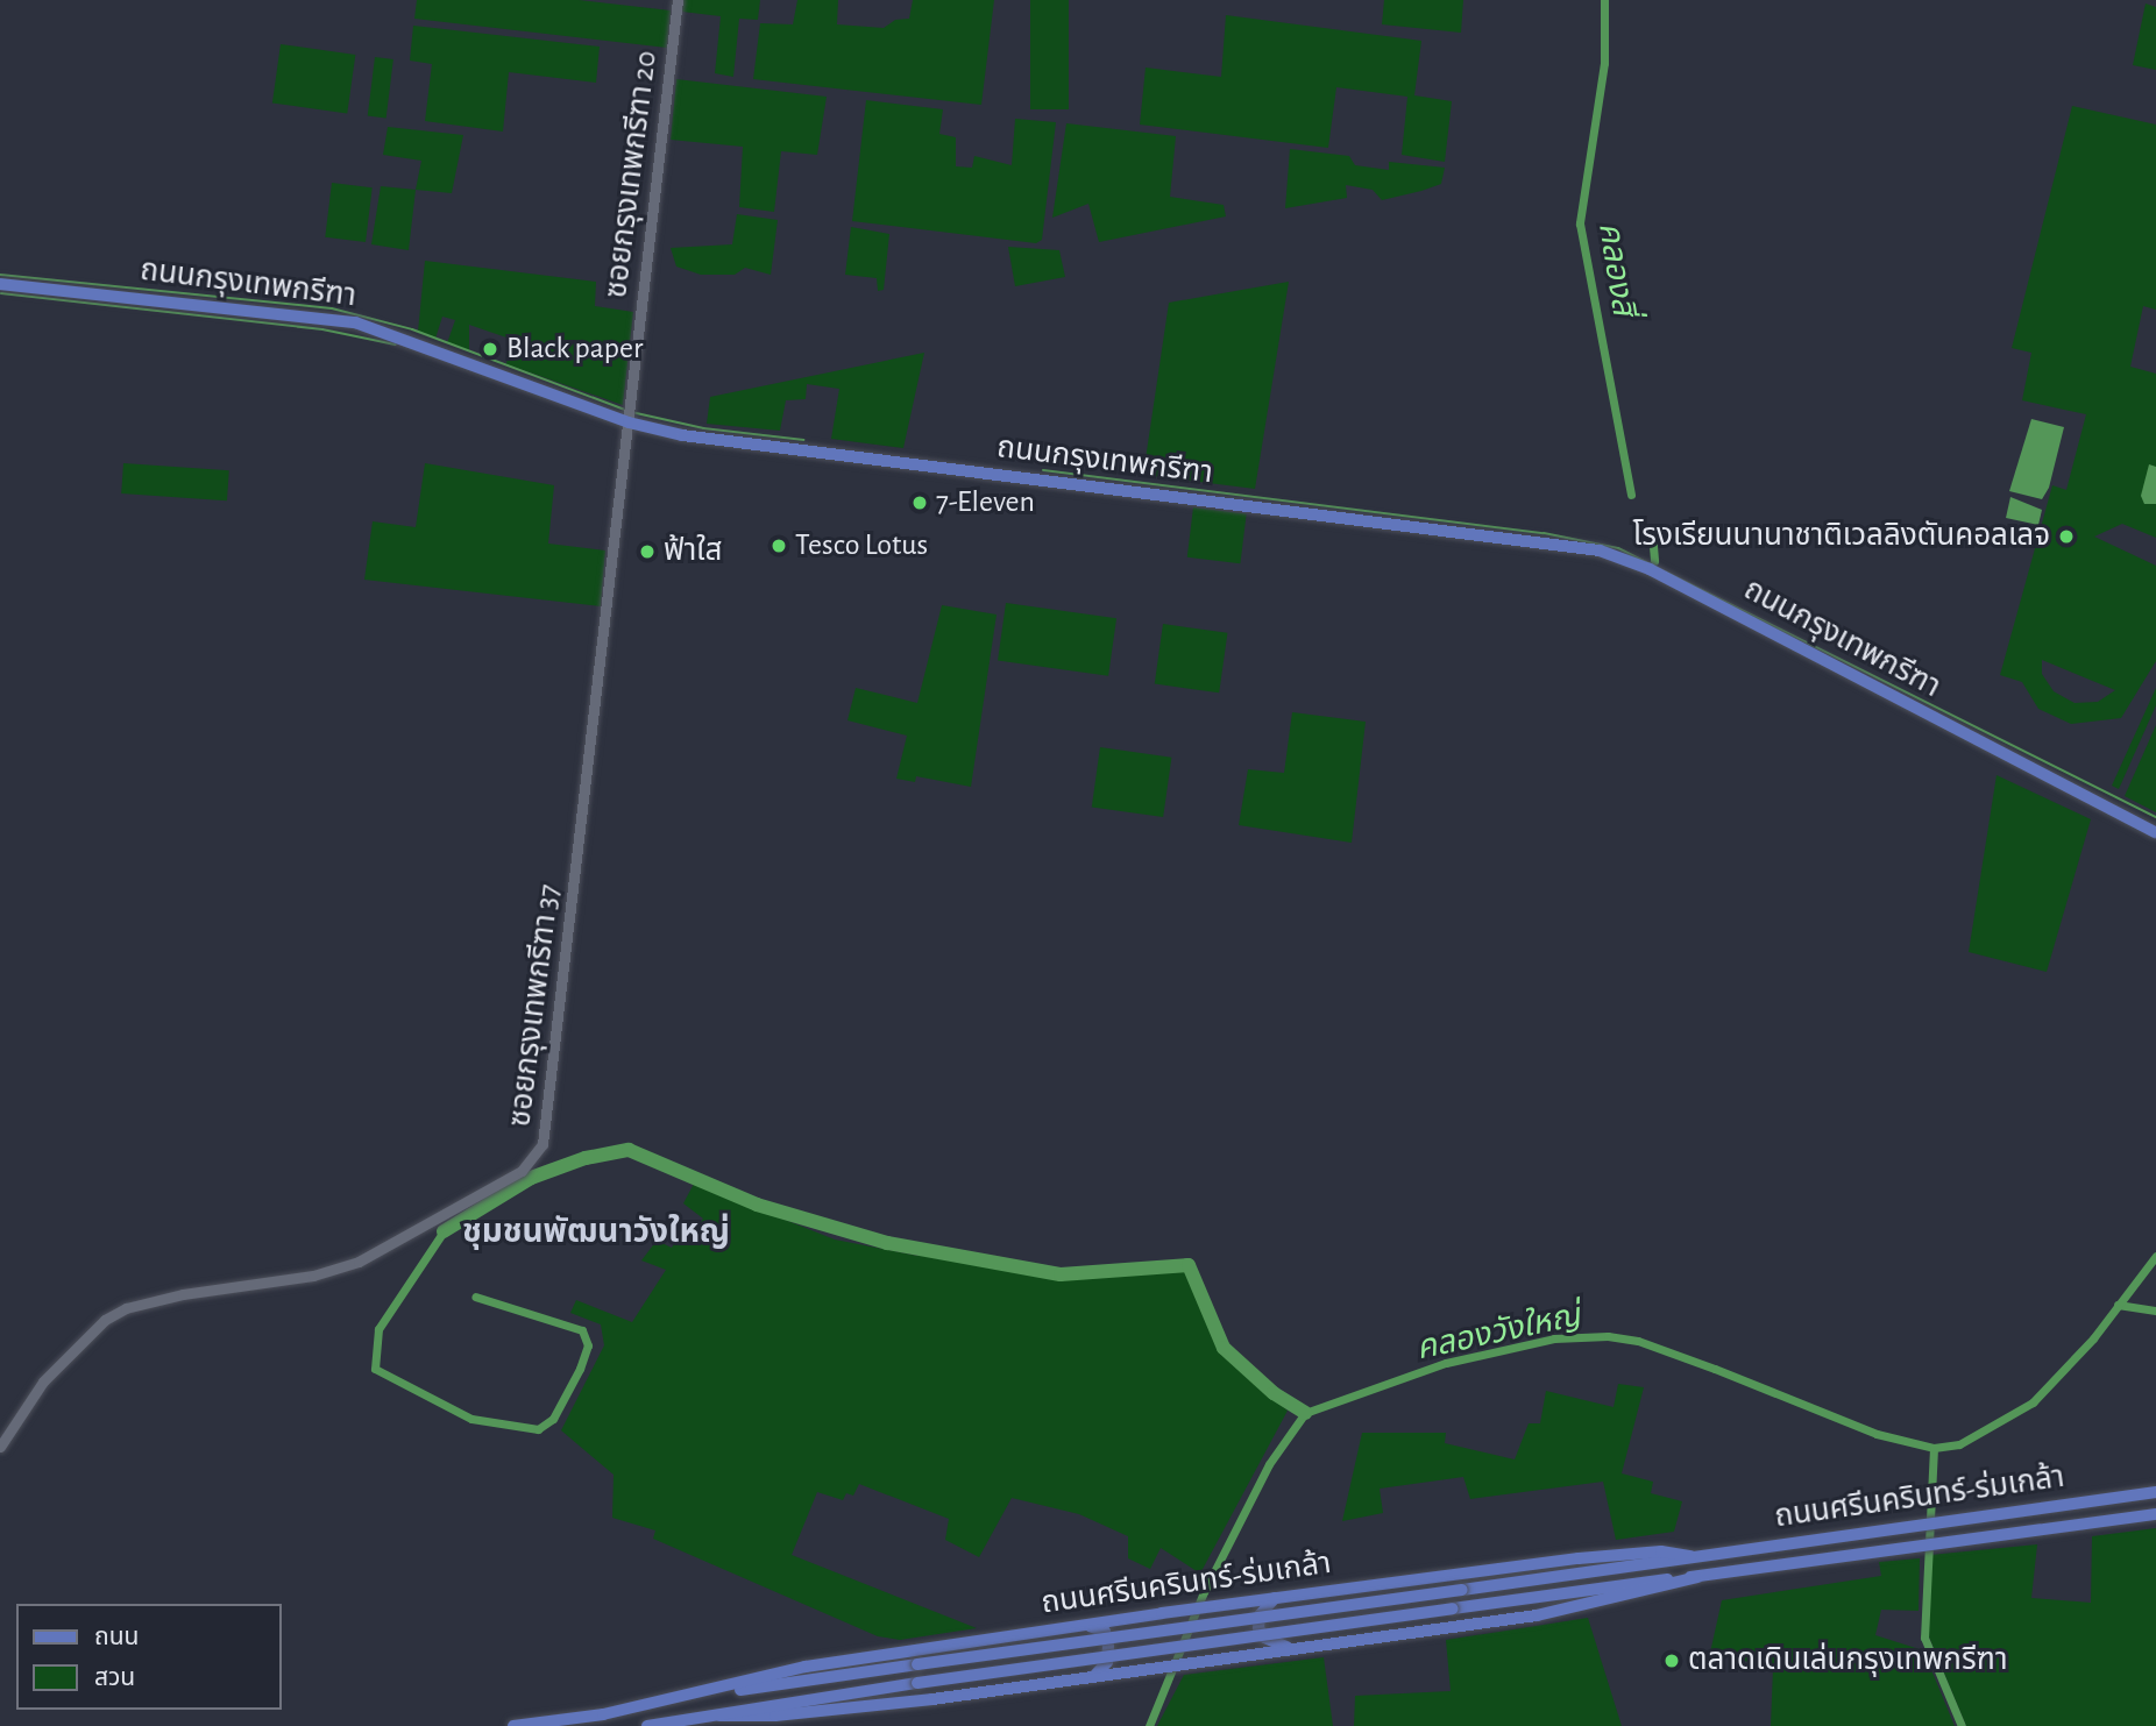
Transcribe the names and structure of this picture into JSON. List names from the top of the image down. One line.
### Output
{"streets":{"main road":["ถนนกรุงเทพกรีฑา","ถนนศรีนครินทร์-ร่มเกล้า"],"street":["ซอยกรุงเทพกรีฑา 20","ซอยกรุงเทพกรีฑา 37"]},"crossings":[["ซอยกรุงเทพกรีฑา 20","ถนนกรุงเทพกรีฑา"],["ซอยกรุงเทพกรีฑา 20","ซอยกรุงเทพกรีฑา 37"],["ถนนกรุงเทพกรีฑา","ซอยกรุงเทพกรีฑา 37"]],"districts":["ชุมชนพัฒนาวังใหญ่"],"water":["คลองสี่","คลองวังใหญ่"],"places":["Black paper","7-Eleven","โรงเรียนนานาชาติเวลลิงตันคอลเลจ","Tesco Lotus","ฟ้าใส","ตลาดเดินเล่นกรุงเทพกรีฑา"],"legend":["ถนน","สวน"]}
